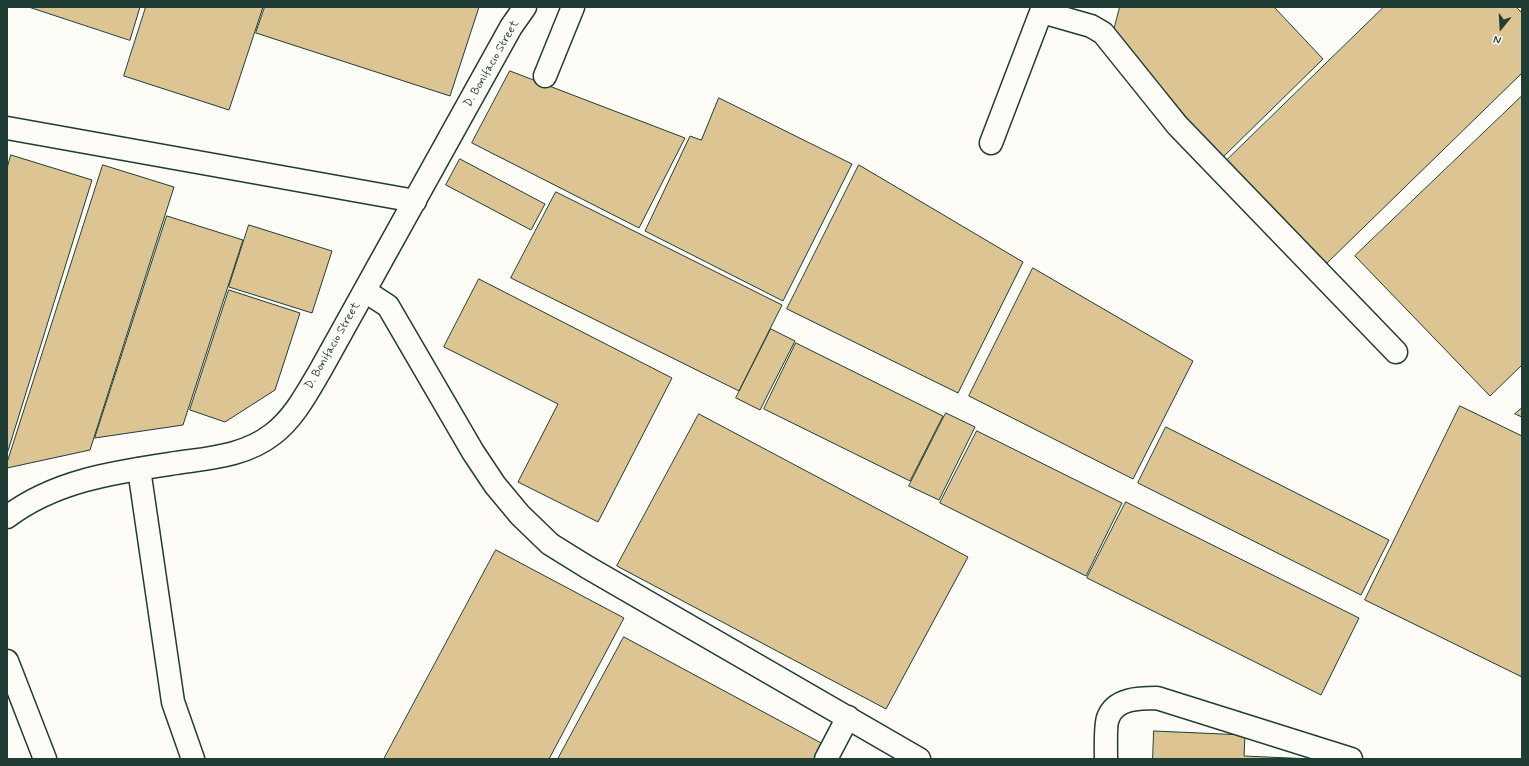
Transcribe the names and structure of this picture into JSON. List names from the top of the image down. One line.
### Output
{"streets":{"main road":["D. Bonifacio Street"]},"north":"bottom"}
